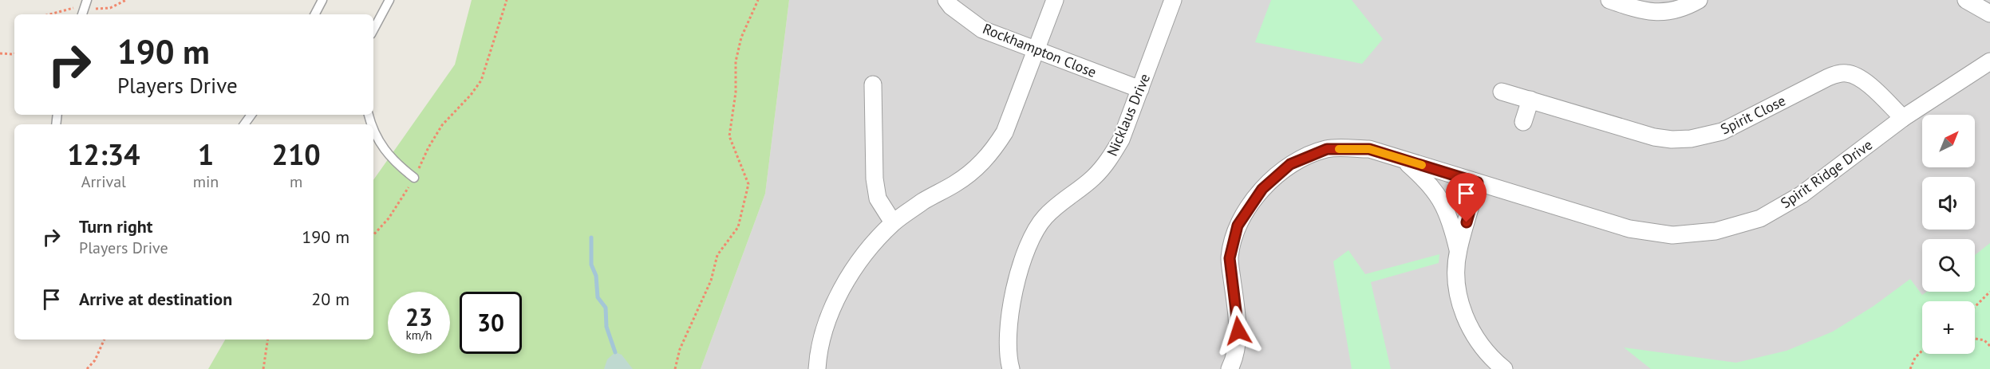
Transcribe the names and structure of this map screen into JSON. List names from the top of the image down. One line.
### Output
{"streets":{"street":["Rockhampton Close","Nicklaus Drive","Spirit Close","Spirit Ridge Drive"]},"crossings":[["Rockhampton Close","Nicklaus Drive"],["Spirit Close","Spirit Ridge Drive"]],"north":"top right","page":{"turn":["190 m","Players Drive"],"map_buttons":"+","eta":["12:34","Arrival","1","min","210","m"],"list":[{"name":"Turn right","note":"Players Drive","value":"190 m"},{"name":"Arrive at destination","value":"20 m"}],"speed":"23 km/h","limit":"30"}}
